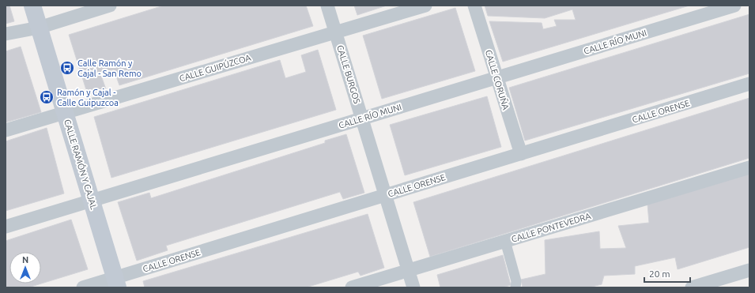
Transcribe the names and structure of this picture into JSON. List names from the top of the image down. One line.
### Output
{"streets":{"main road":["CALLE RAMÓN Y CAJAL"],"street":["CALLE RÍO MUNI","CALLE GUIPÚZCOA","CALLE BURGOS","CALLE CORUÑA","CALLE ORENSE","CALLE PONTEVEDRA"]},"crossings":[["CALLE RÍO MUNI","CALLE BURGOS"],["CALLE RÍO MUNI","CALLE CORUÑA"],["CALLE RÍO MUNI","CALLE RAMÓN Y CAJAL"],["CALLE GUIPÚZCOA","CALLE BURGOS"],["CALLE GUIPÚZCOA","CALLE RAMÓN Y CAJAL"],["CALLE BURGOS","CALLE ORENSE"],["CALLE BURGOS","CALLE PONTEVEDRA"],["CALLE CORUÑA","CALLE ORENSE"],["CALLE ORENSE","CALLE RAMÓN Y CAJAL"]],"places":{"bus stop":["Calle Ramón y Cajal - San Remo","Ramón y Cajal - Calle Guipuzcoa"]},"scale_bar":"20 m","north":"top"}
